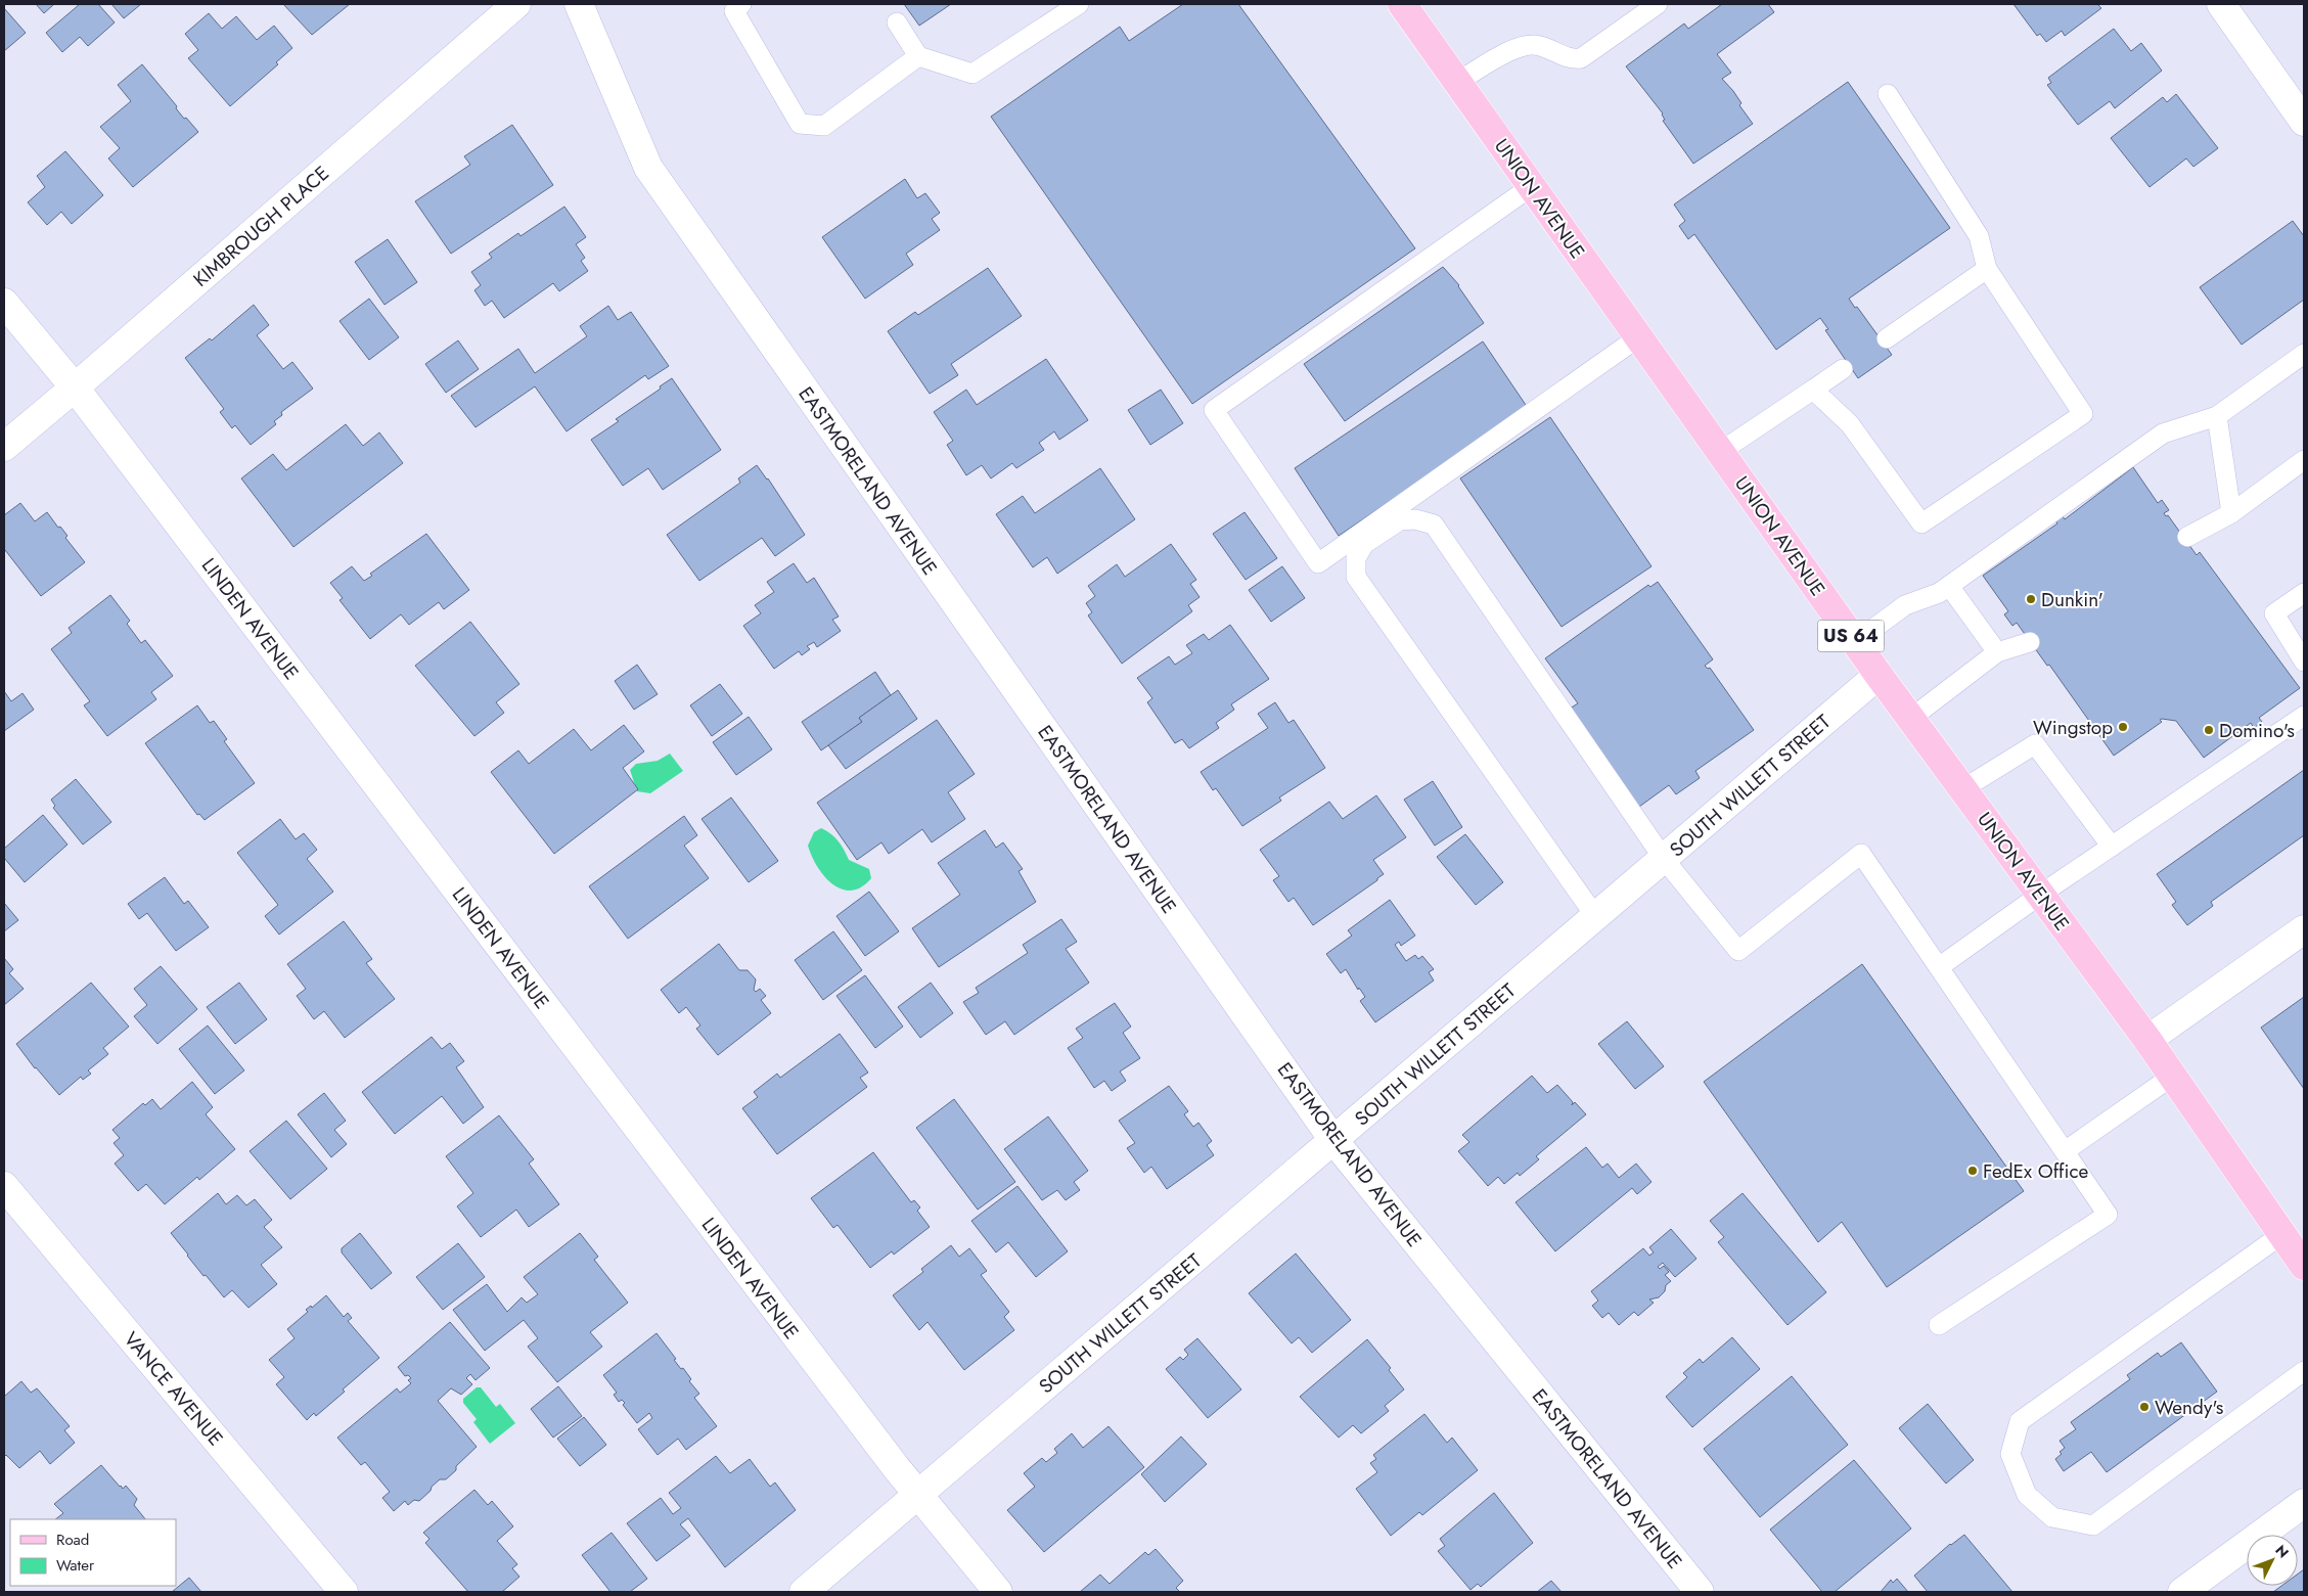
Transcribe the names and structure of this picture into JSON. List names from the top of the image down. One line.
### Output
{"streets":{"main road":["UNION AVENUE","US 64"],"street":["KIMBROUGH PLACE","EASTMORELAND AVENUE","LINDEN AVENUE","SOUTH WILLETT STREET","VANCE AVENUE"]},"crossings":[["UNION AVENUE","SOUTH WILLETT STREET"],["KIMBROUGH PLACE","LINDEN AVENUE"],["EASTMORELAND AVENUE","SOUTH WILLETT STREET"],["LINDEN AVENUE","SOUTH WILLETT STREET"]],"places":["Dunkin'","Wingstop","Domino's","FedEx Office","Wendy's"],"legend":["Road","Water"],"north":"top right"}
